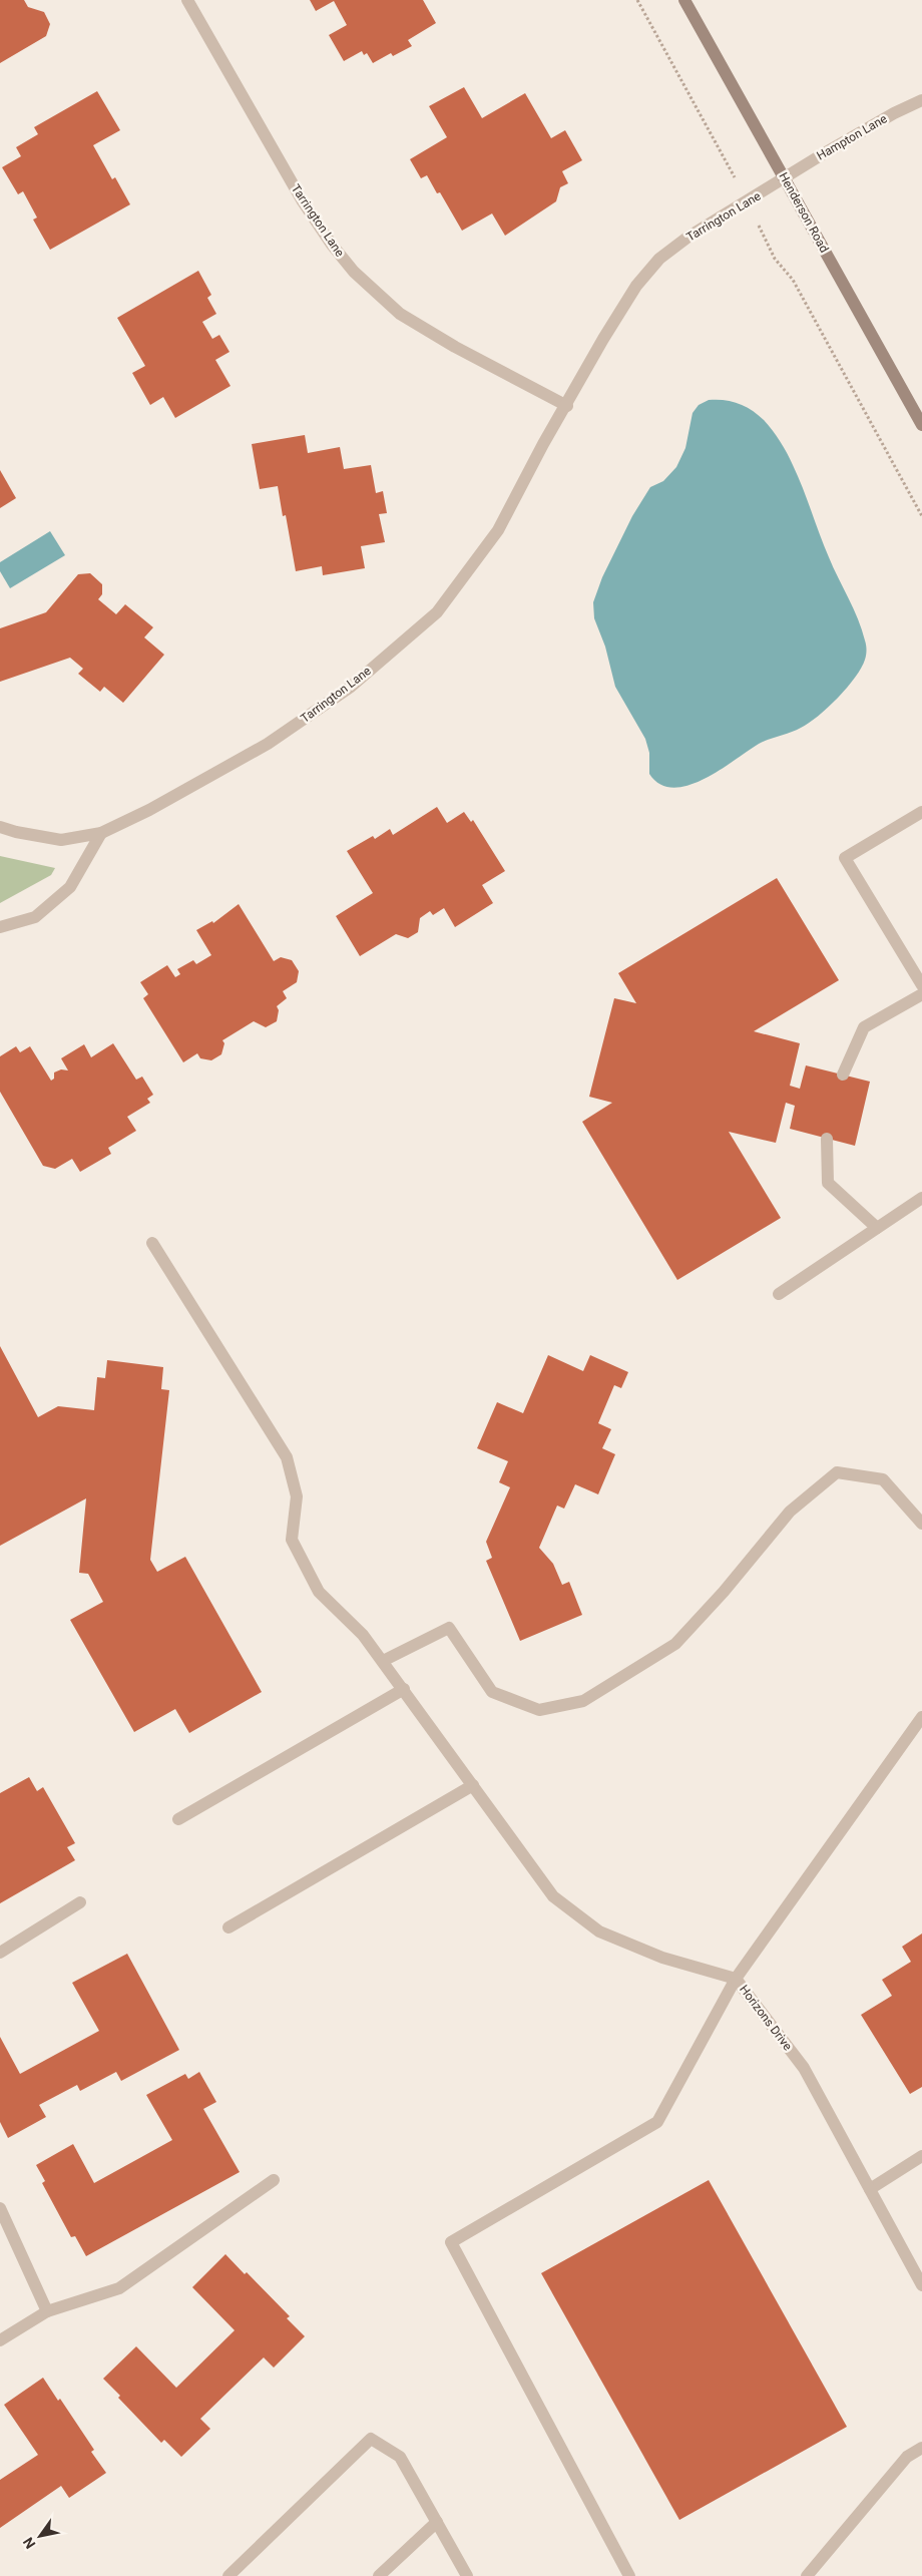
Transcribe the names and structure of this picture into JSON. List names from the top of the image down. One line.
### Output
{"streets":{"main road":["Henderson Road"],"street":["Hampton Lane","Tarrington Lane","Horizons Drive"]},"crossings":[["Hampton Lane","Henderson Road"],["Hampton Lane","Tarrington Lane"],["Henderson Road","Tarrington Lane"]],"north":"bottom left"}
